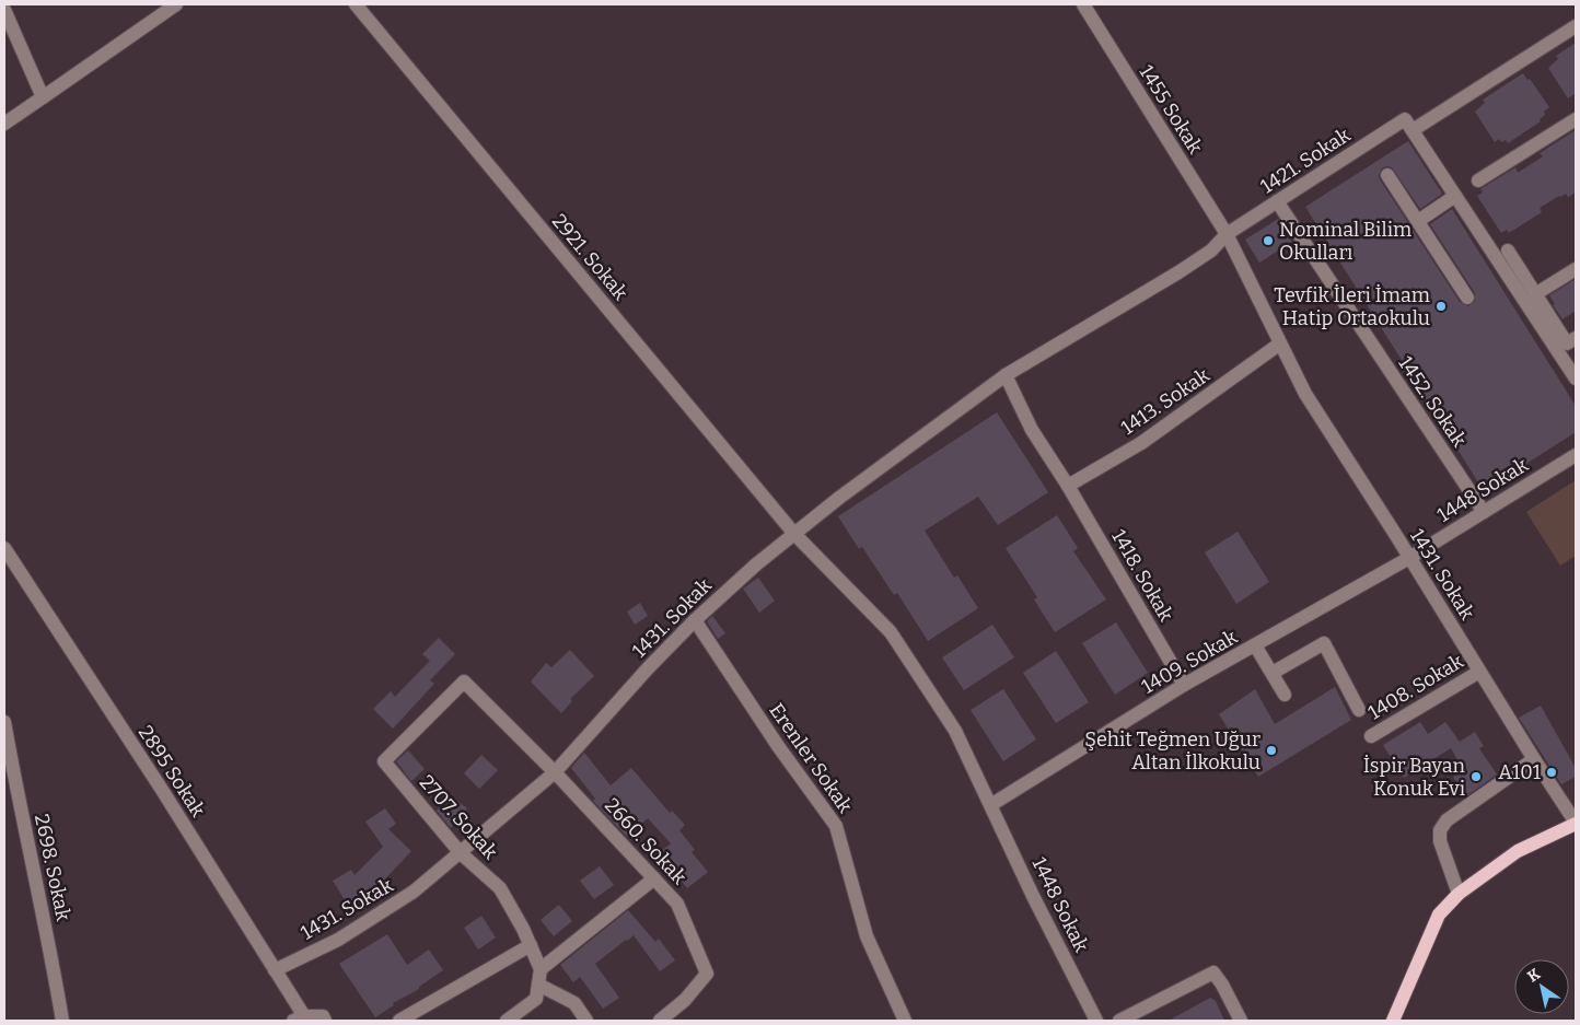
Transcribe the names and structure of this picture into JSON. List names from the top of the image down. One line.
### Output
{"streets":{"street":["1455 Sokak","1421. Sokak","2921. Sokak","1413. Sokak","1452. Sokak","1448 Sokak","1431. Sokak","1418. Sokak","1409. Sokak","1408. Sokak","Erenler Sokak","2895 Sokak","2707. Sokak","2660. Sokak","2698. Sokak"]},"crossings":[["1455 Sokak","1421. Sokak"],["1455 Sokak","1413. Sokak"],["1455 Sokak","1431. Sokak"],["1421. Sokak","1452. Sokak"],["1421. Sokak","1431. Sokak"],["2921. Sokak","1448 Sokak"],["2921. Sokak","1431. Sokak"],["2921. Sokak","1409. Sokak"],["1413. Sokak","1431. Sokak"],["1413. Sokak","1418. Sokak"],["1452. Sokak","1448 Sokak"],["1448 Sokak","1431. Sokak"],["1448 Sokak","1409. Sokak"],["1431. Sokak","1409. Sokak"],["1431. Sokak","1408. Sokak"],["1431. Sokak","Erenler Sokak"],["1431. Sokak","2895 Sokak"],["1431. Sokak","2707. Sokak"],["1431. Sokak","2660. Sokak"],["1418. Sokak","1409. Sokak"],["2707. Sokak","2660. Sokak"]],"places":["Nominal Bilim Okulları","Tevfik İleri İmam Hatip Ortaokulu","Şehit Teğmen Uğur Altan İlkokulu","A101","İspir Bayan Konuk Evi"],"north":"top left"}
